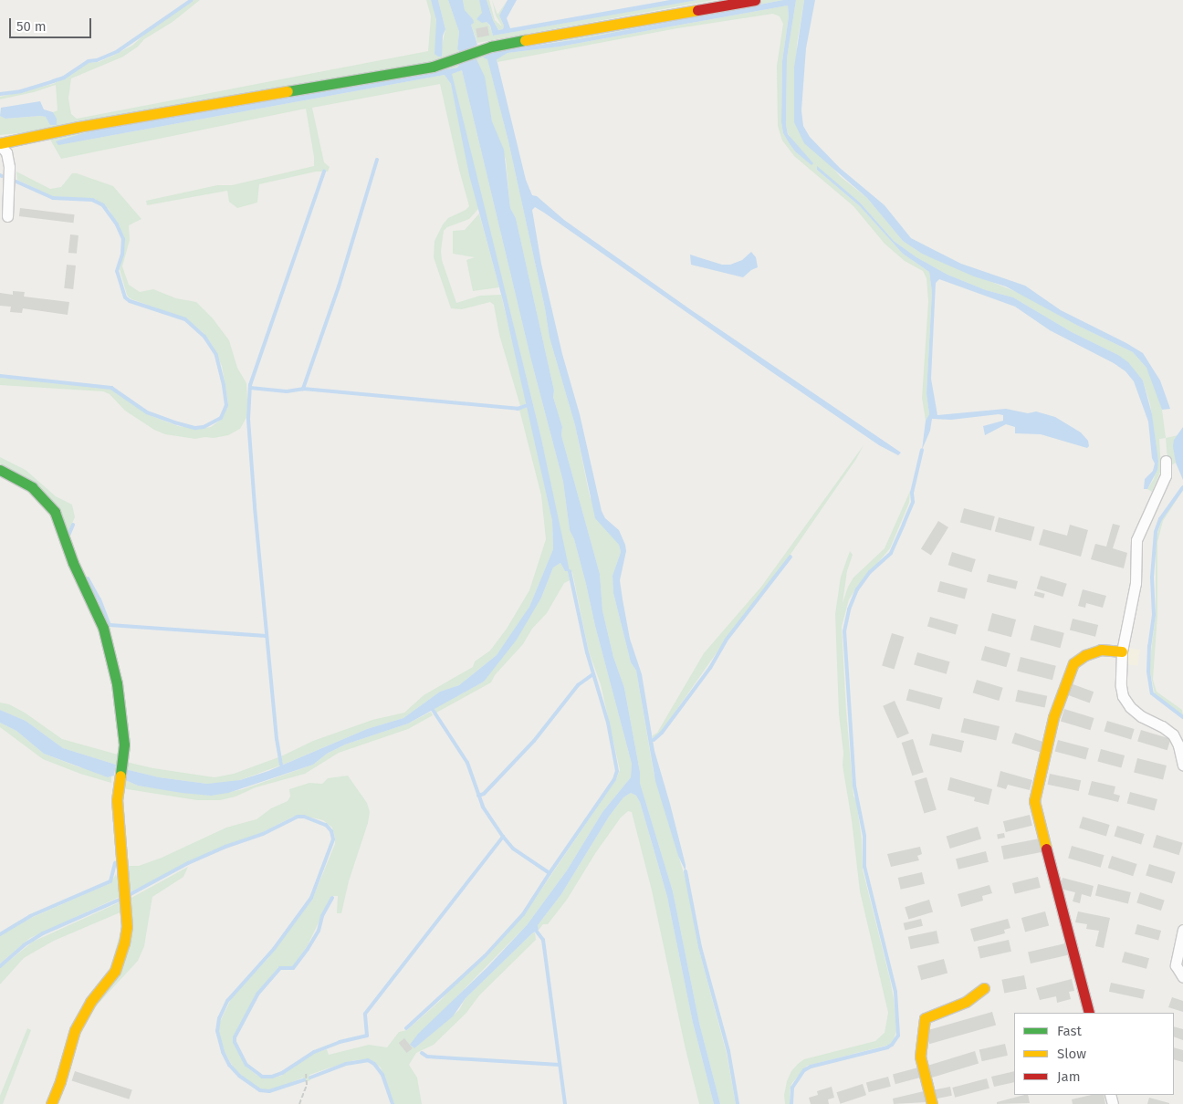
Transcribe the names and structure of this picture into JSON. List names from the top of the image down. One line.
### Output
{"legend":["Fast","Slow","Jam"],"scale_bar":"50 m"}
